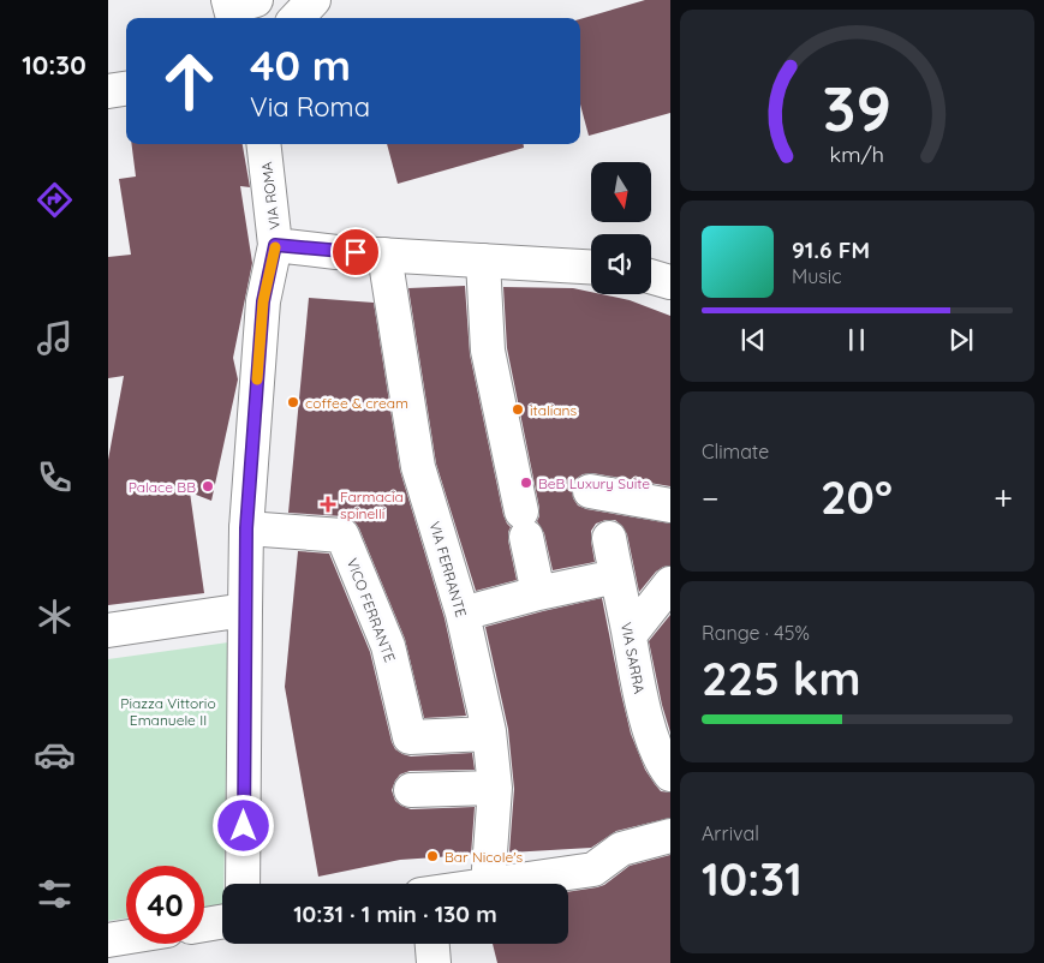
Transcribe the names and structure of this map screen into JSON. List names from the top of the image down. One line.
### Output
{"streets":{"street":["VIA ROMA","VIA FERRANTE","VICO FERRANTE","VIA SARRA"]},"crossings":[["VIA ROMA","VICO FERRANTE"],["VIA FERRANTE","VICO FERRANTE"]],"parks":["Piazza Vittorio Emanuele II"],"places":{"other":["coffee & cream","italians","BeB Luxury Suite","Palace BB","Bar Nicole's"],"health":["Farmacia spinelli"]},"north":"bottom","page":{"tabs":"10:30","turn":["40 m","Via Roma"],"song":["91.6 FM","Music"],"tile":["Climate",["Range · 45%","225 km"],["Arrival","10:31"]],"heat":["−","20°","+"],"limit":"40","trip":"10:31 · 1 min · 130 m","gauge":["39","km/h"]}}
